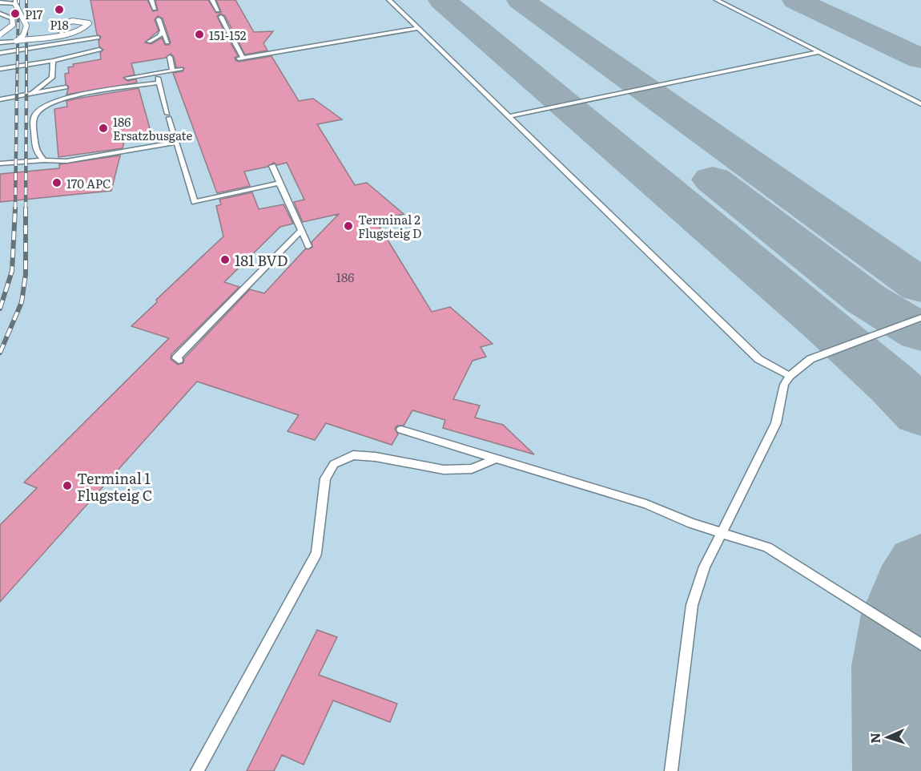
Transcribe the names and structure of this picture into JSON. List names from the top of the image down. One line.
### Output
{"places":["P18","P17","151-152","186 Ersatzbusgate","170 APC","Terminal 2 Flugsteig D","181 BVD","Terminal 1 Flugsteig C"],"house_numbers":["186"],"north":"left"}
